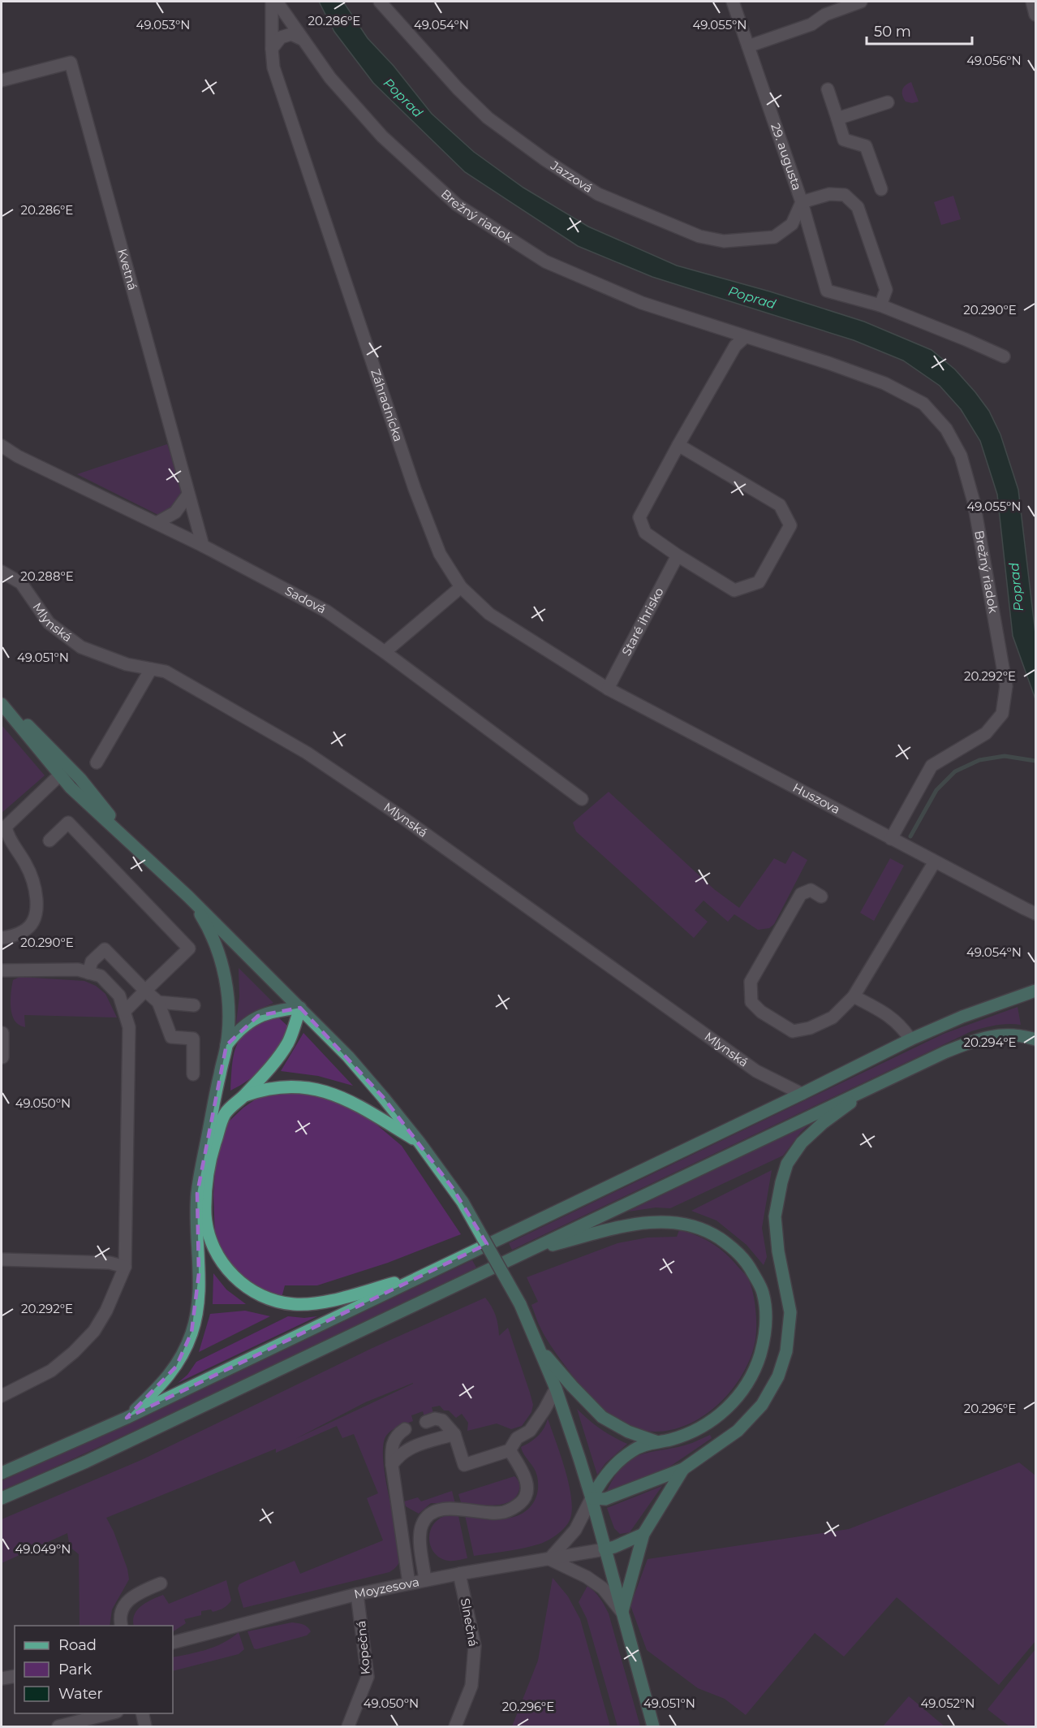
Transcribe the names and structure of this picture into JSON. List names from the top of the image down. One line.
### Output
{"streets":{"street":["29. augusta","Jazzová","Brežný riadok","Kvetná","Záhradnícka","Sadová","Mlynská","Staré ihrisko","Huszova","Moyzesova","Slnečná","Kopečná"]},"crossings":[["29. augusta","Jazzová"],["Brežný riadok","Huszova"],["Kvetná","Sadová"],["Záhradnícka","Staré ihrisko"],["Záhradnícka","Huszova"],["Staré ihrisko","Huszova"],["Moyzesova","Slnečná"],["Moyzesova","Kopečná"]],"water":["Poprad"],"legend":["Road","Park","Water"],"scale_bar":"50 m","coordinates":["20.286°E","49.053°N","49.054°N","49.055°N","49.056°N","20.290°E","20.288°E","49.051°N","20.292°E","20.294°E","49.050°N","20.296°E","49.049°N","49.052°N"]}
